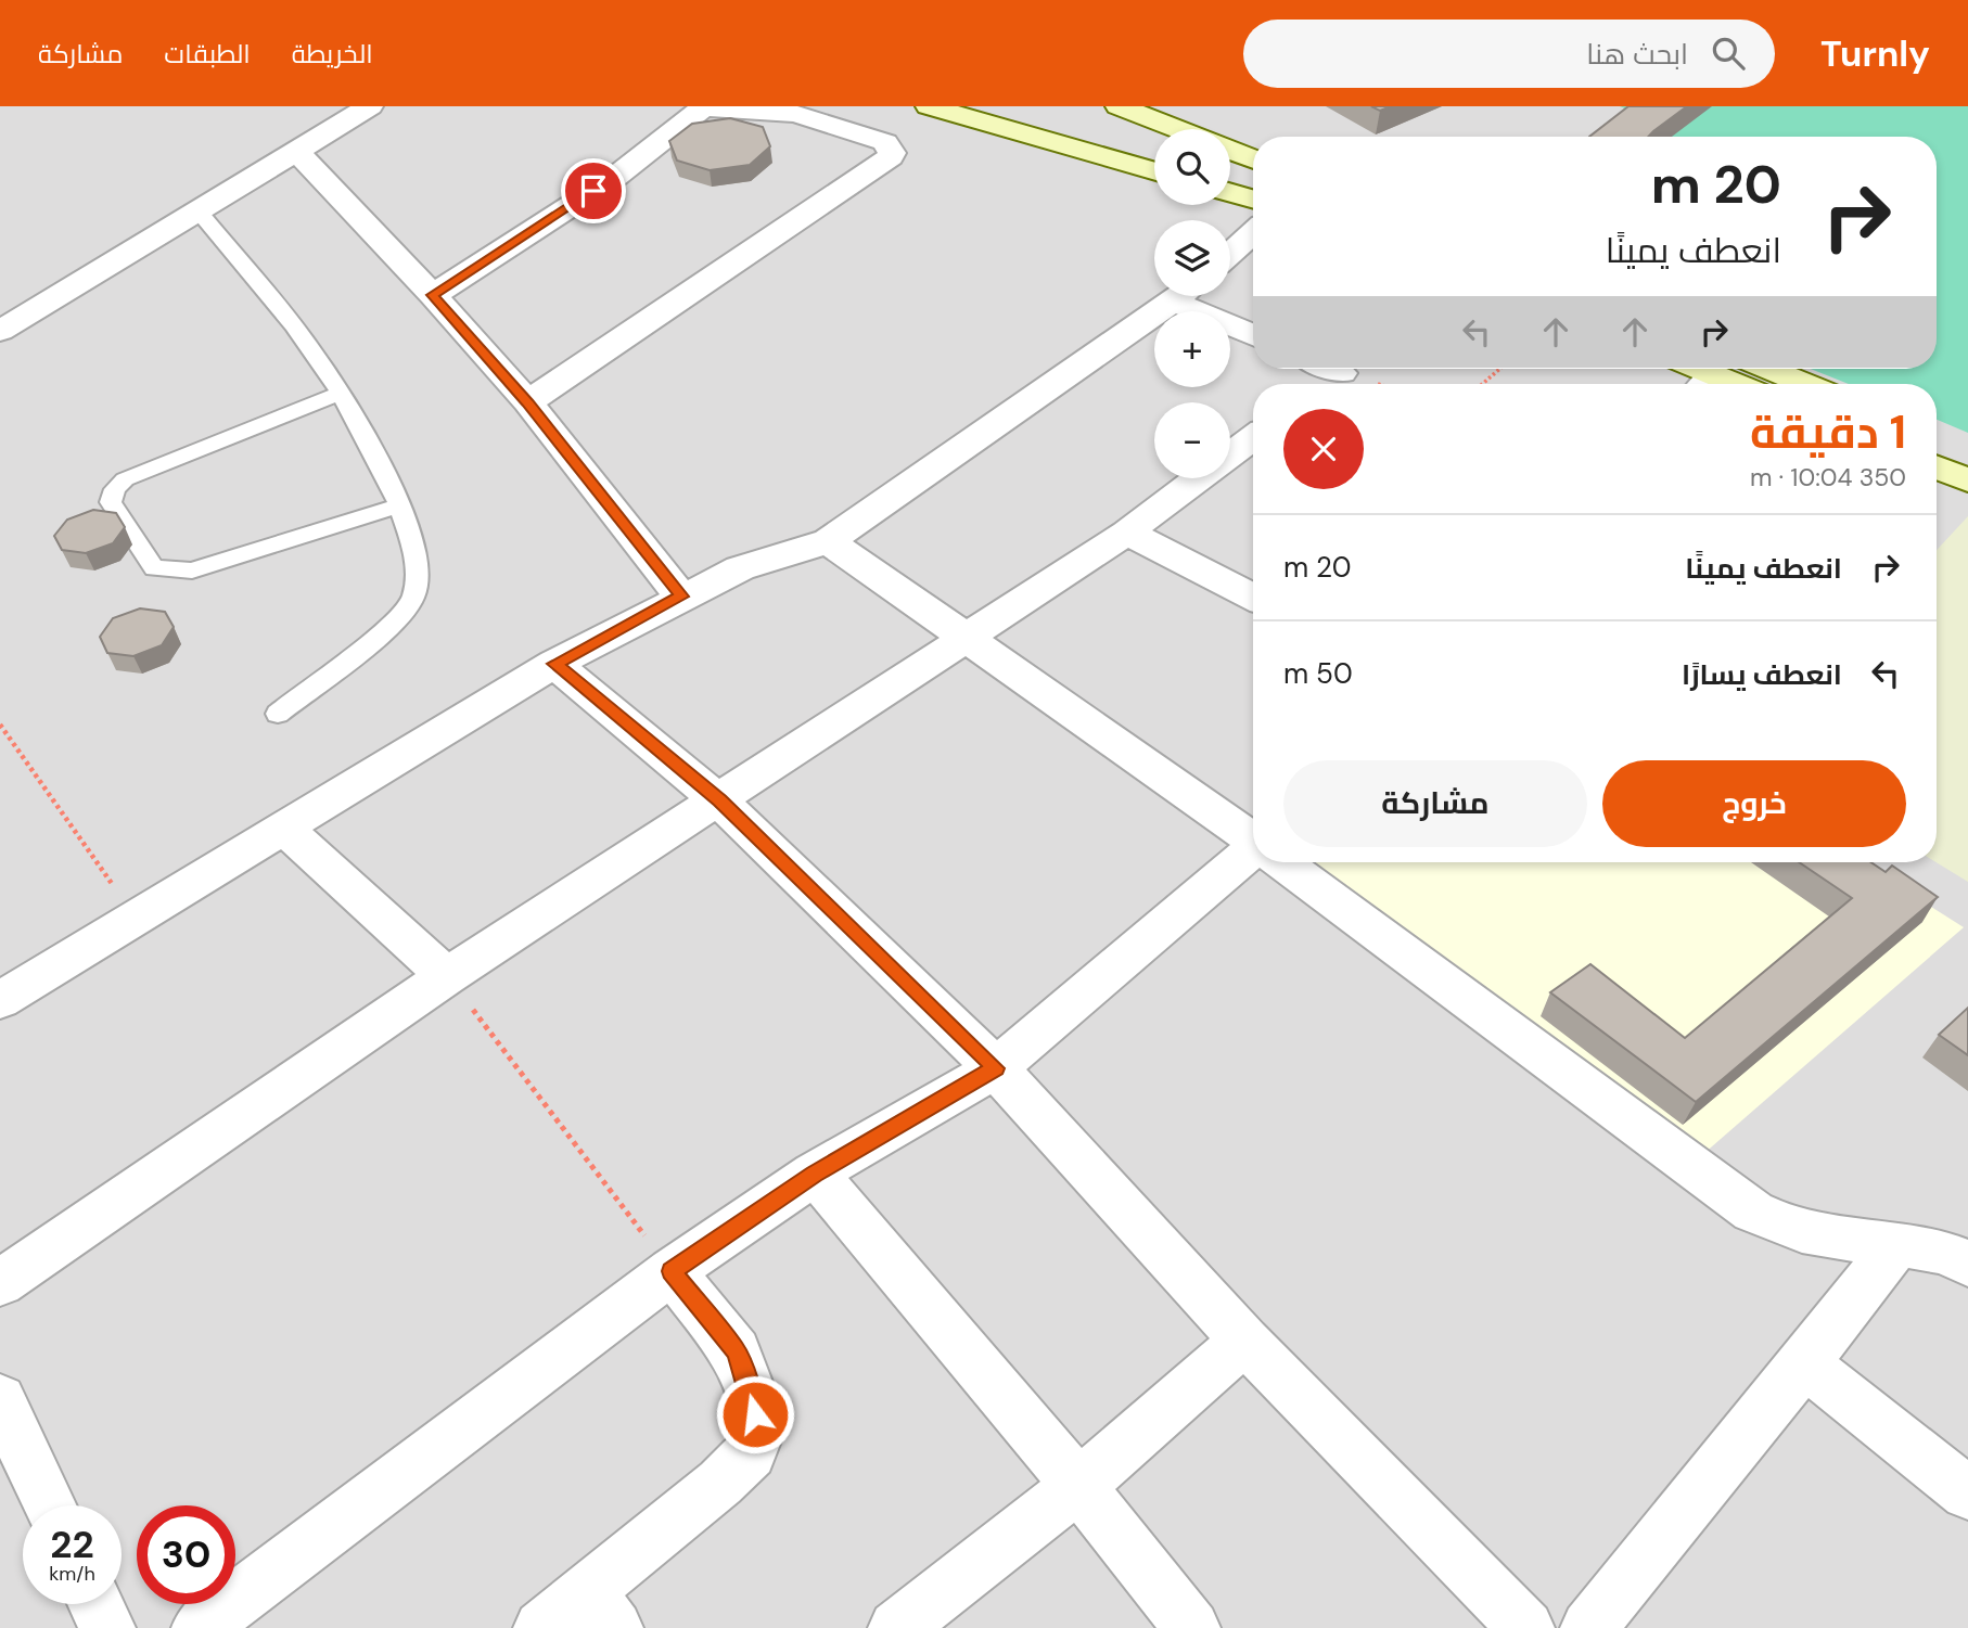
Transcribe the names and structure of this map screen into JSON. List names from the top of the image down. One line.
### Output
{"page":{"header":"Turnly","search":"ابحث هنا","nav":["الخريطة","الطبقات","مشاركة"],"map_buttons":["+","−"],"turn":["20 m","انعطف يمينًا"],"heading":["1 دقيقة","350 m · 10:04"],"list":[{"name":"انعطف يمينًا","value":"20 m"},{"name":"انعطف يسارًا","value":"50 m"}],"buttons":["خروج","مشاركة"],"speed":"22 km/h","limit":"30"}}
